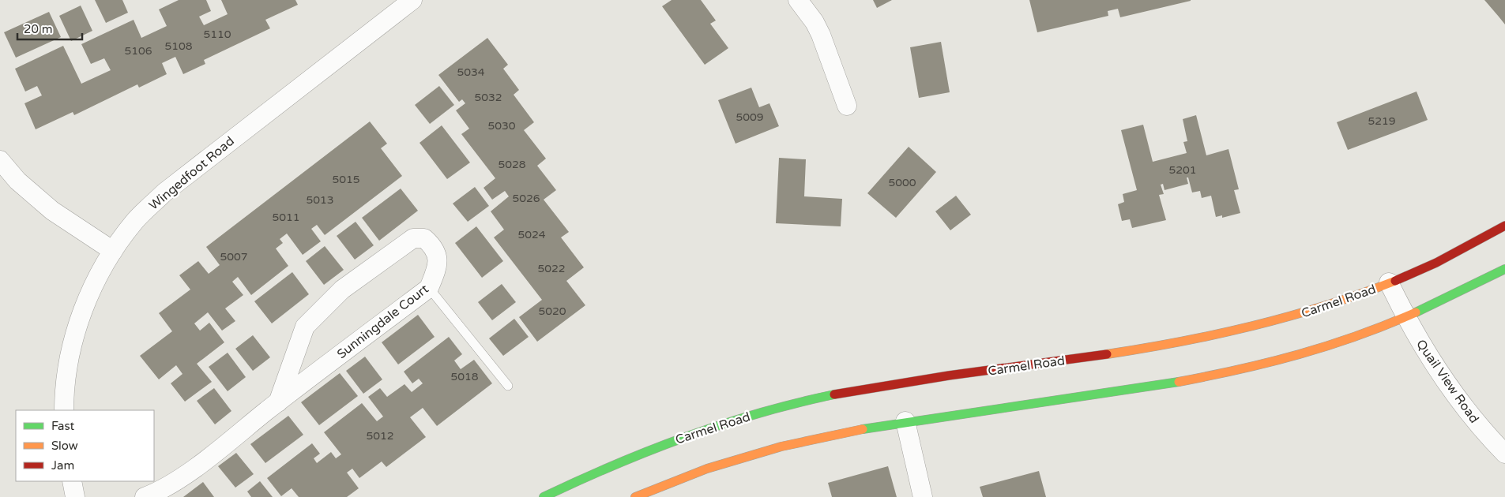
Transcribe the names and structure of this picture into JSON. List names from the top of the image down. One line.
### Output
{"streets":{"main road":["Carmel Road"],"street":["Wingedfoot Road","Sunningdale Court","Quail View Road"]},"crossings":[["Carmel Road","Quail View Road"]],"house_numbers":["5110","5108","5106","5034","5032","5009","5219","5030","5028","5201","5015","5000","5026","5013","5011","5024","5007","5022","5020","5018","5012"],"legend":["Fast","Slow","Jam"],"scale_bar":"20 m"}
